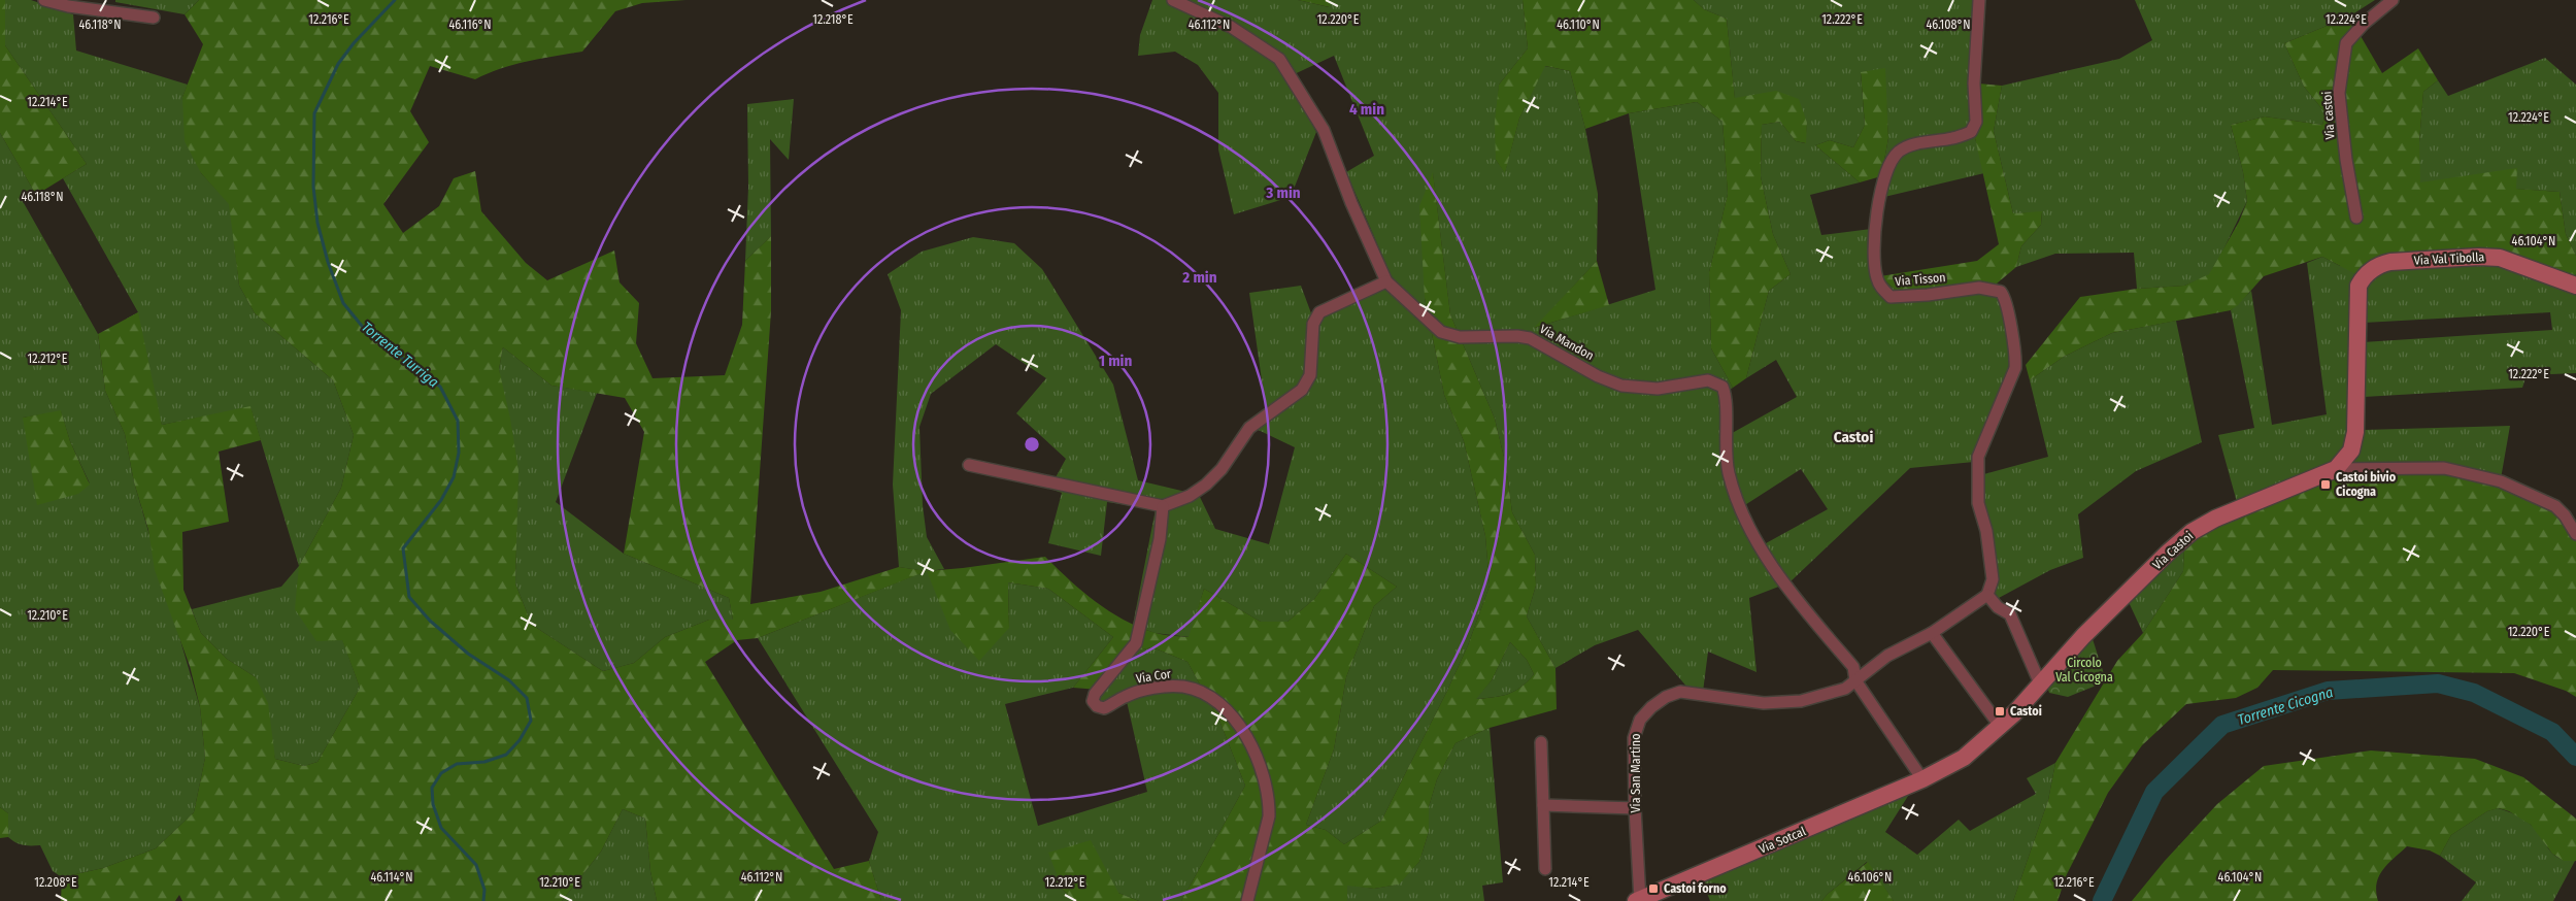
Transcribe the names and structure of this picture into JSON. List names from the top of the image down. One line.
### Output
{"streets":{"street":["Via castoi","Via Val Tibolla","Via Tisson","Via Mandon","Via Castoi","Via Cor","Via San Martino","Via Sotcal"]},"crossings":[["Via Val Tibolla","Via Castoi"],["Via Tisson","Via San Martino"],["Via Mandon","Via San Martino"],["Via Castoi","Via Sotcal"],["Via San Martino","Via Sotcal"]],"districts":["Castoi"],"water":["Torrente Turriga","Torrente Cicogna"],"parks":["Circolo Val Cicogna"],"places":{"transit":["Castoi bivio Cicogna","Castoi","Castoi forno"]},"coordinates":["12.216°E","12.218°E","12.220°E","12.224°E","12.222°E","46.118°N","46.116°N","46.112°N","46.110°N","46.108°N","12.214°E","46.104°N","12.212°E","12.210°E","46.114°N","46.106°N","12.208°E"],"rings":["4 min","3 min","2 min","1 min"]}
